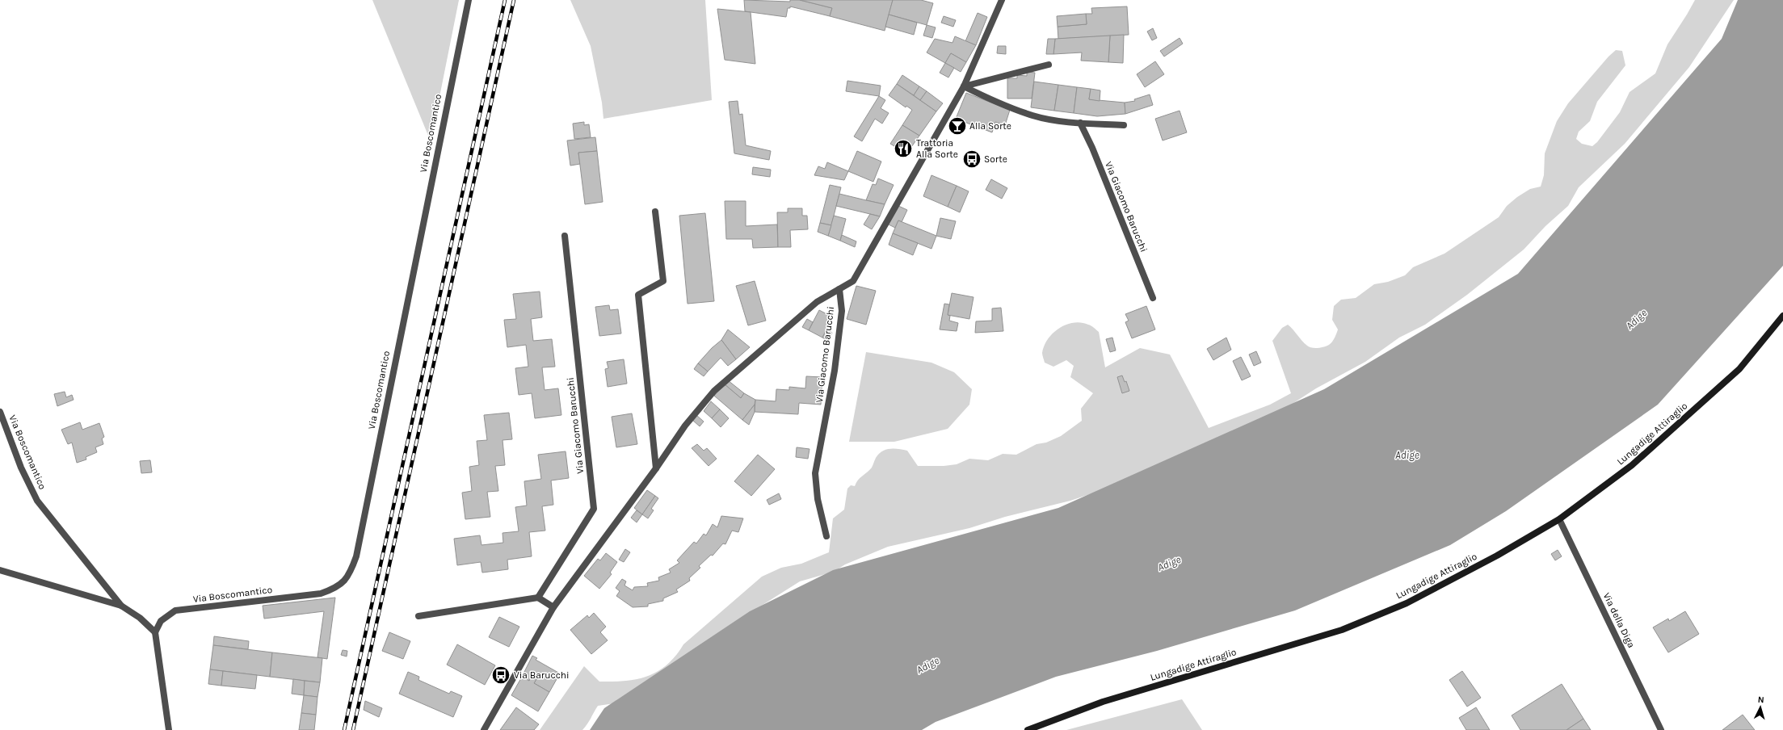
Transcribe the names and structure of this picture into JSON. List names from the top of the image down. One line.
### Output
{"streets":{"street":["Via Boscomantico","Via Giacomo Barucchi","Lungadige Attiraglio","Via della Diga"]},"crossings":[["Lungadige Attiraglio","Via della Diga"]],"water":["Adige"],"places":{"bar":["Alla Sorte"],"restaurant":["Trattoria Alla Sorte"],"bus stop":["Sorte","Via Barucchi"]},"north":"top"}
